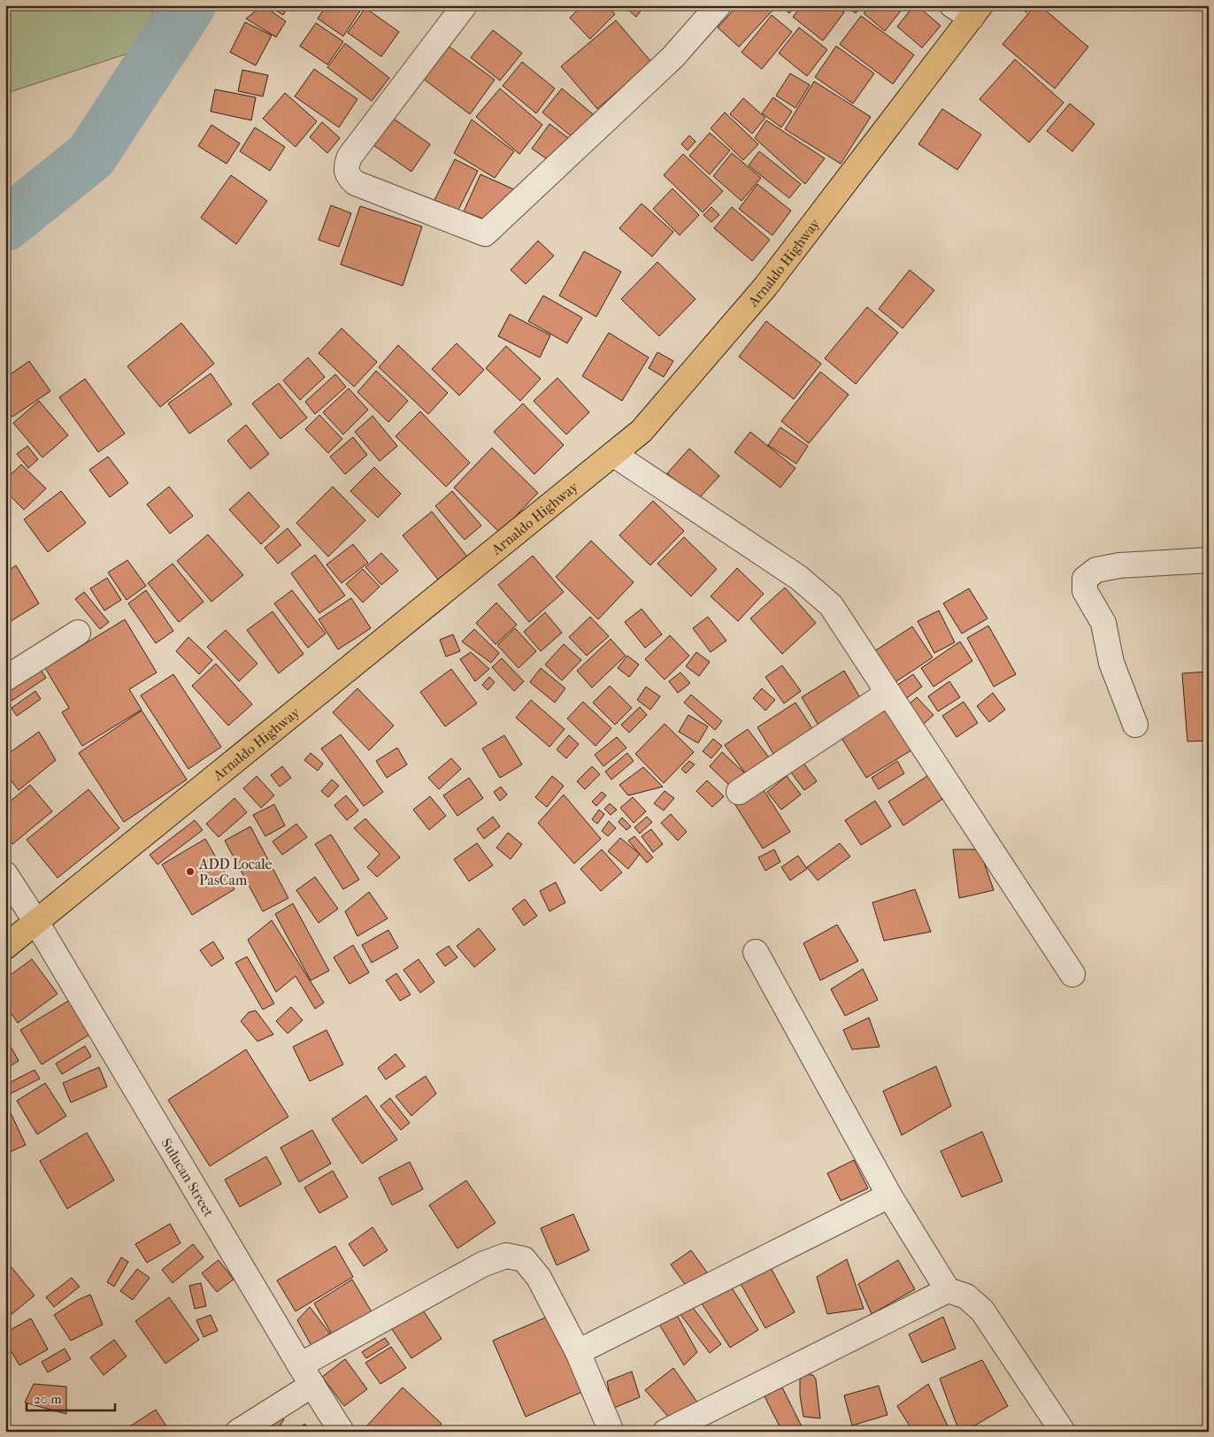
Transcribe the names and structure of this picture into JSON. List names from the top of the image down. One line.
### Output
{"streets":{"main road":["Arnaldo Highway"],"street":["Sulucan Street"]},"crossings":[["Arnaldo Highway","Sulucan Street"]],"places":["ADD Locale PasCam"],"scale_bar":"20 m"}
